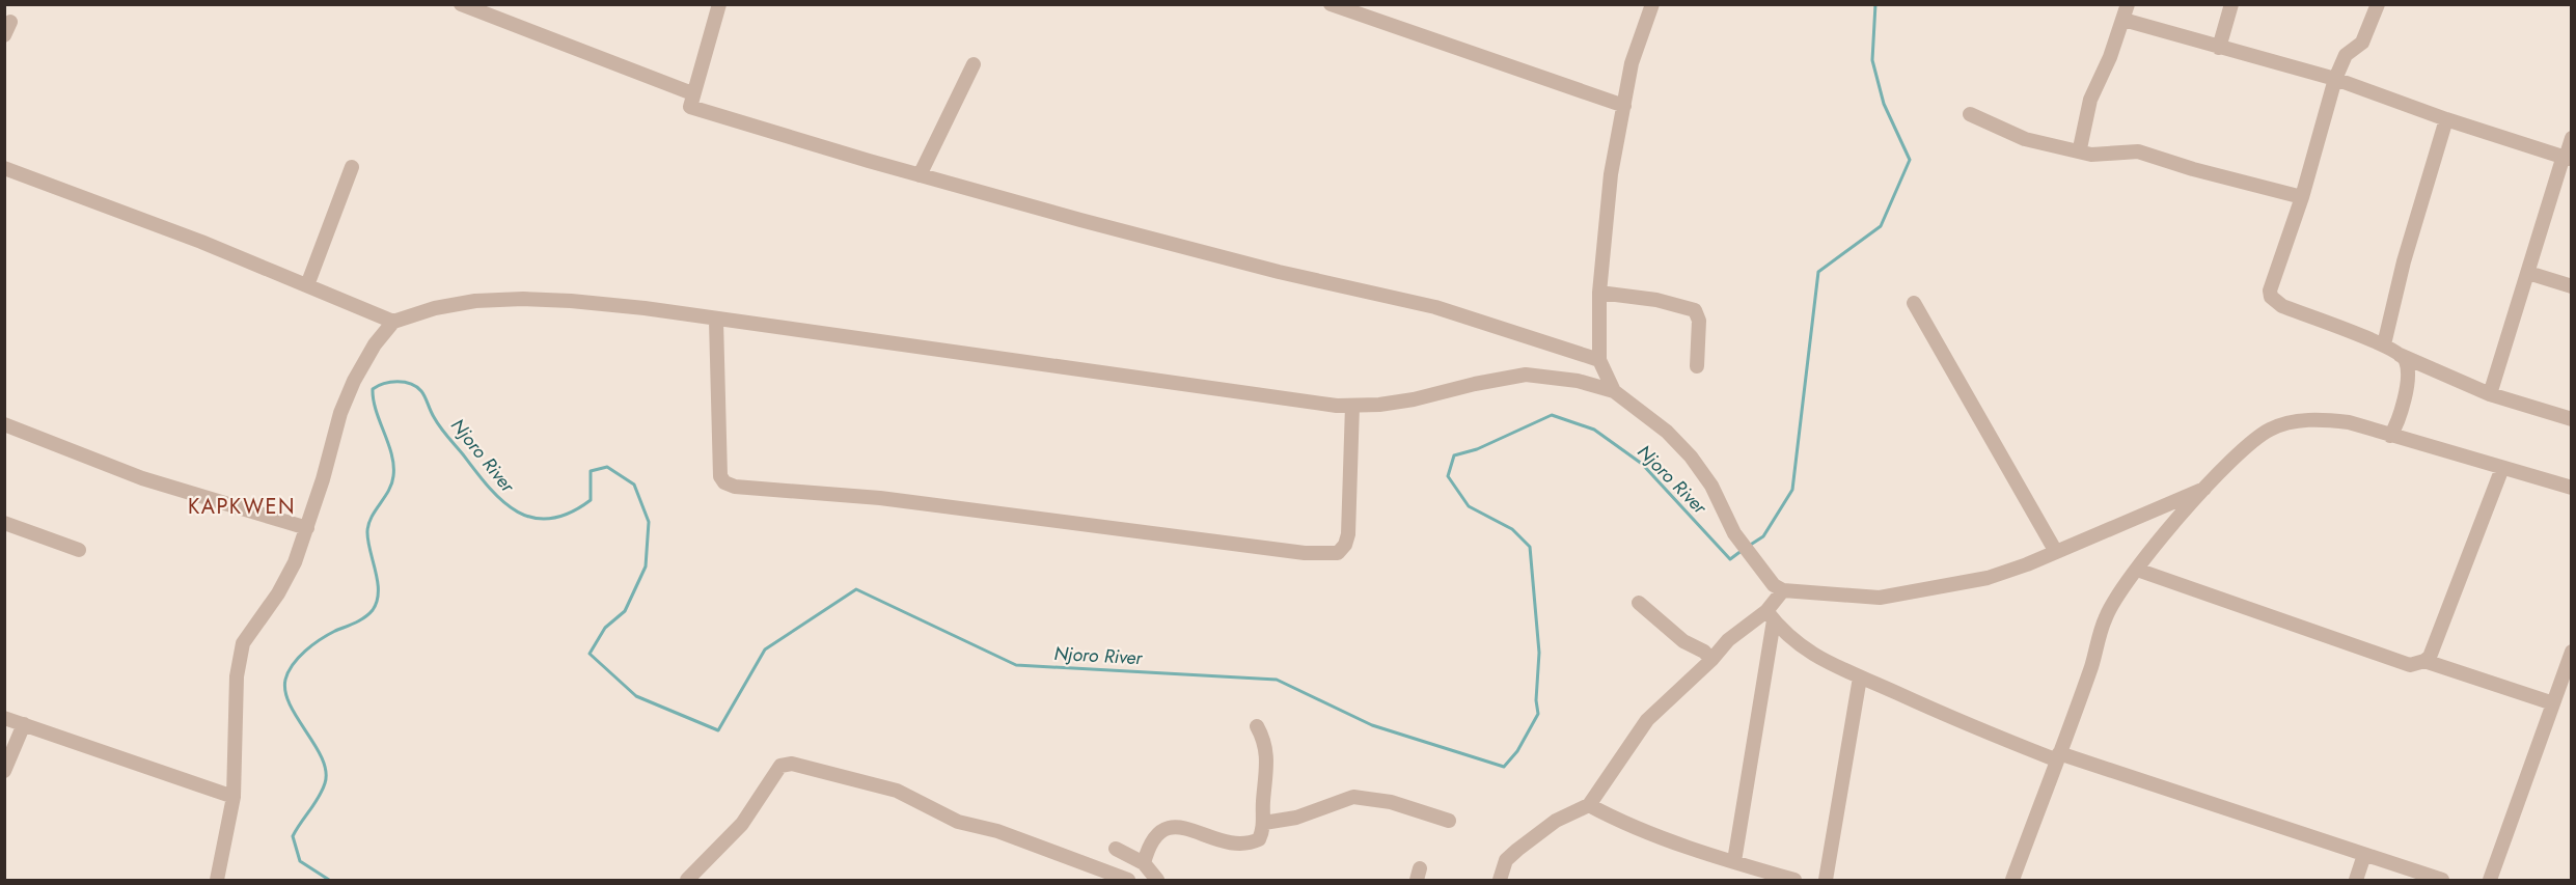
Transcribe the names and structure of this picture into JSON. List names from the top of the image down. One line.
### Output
{"districts":["KAPKWEN"],"water":["Njoro River"]}
